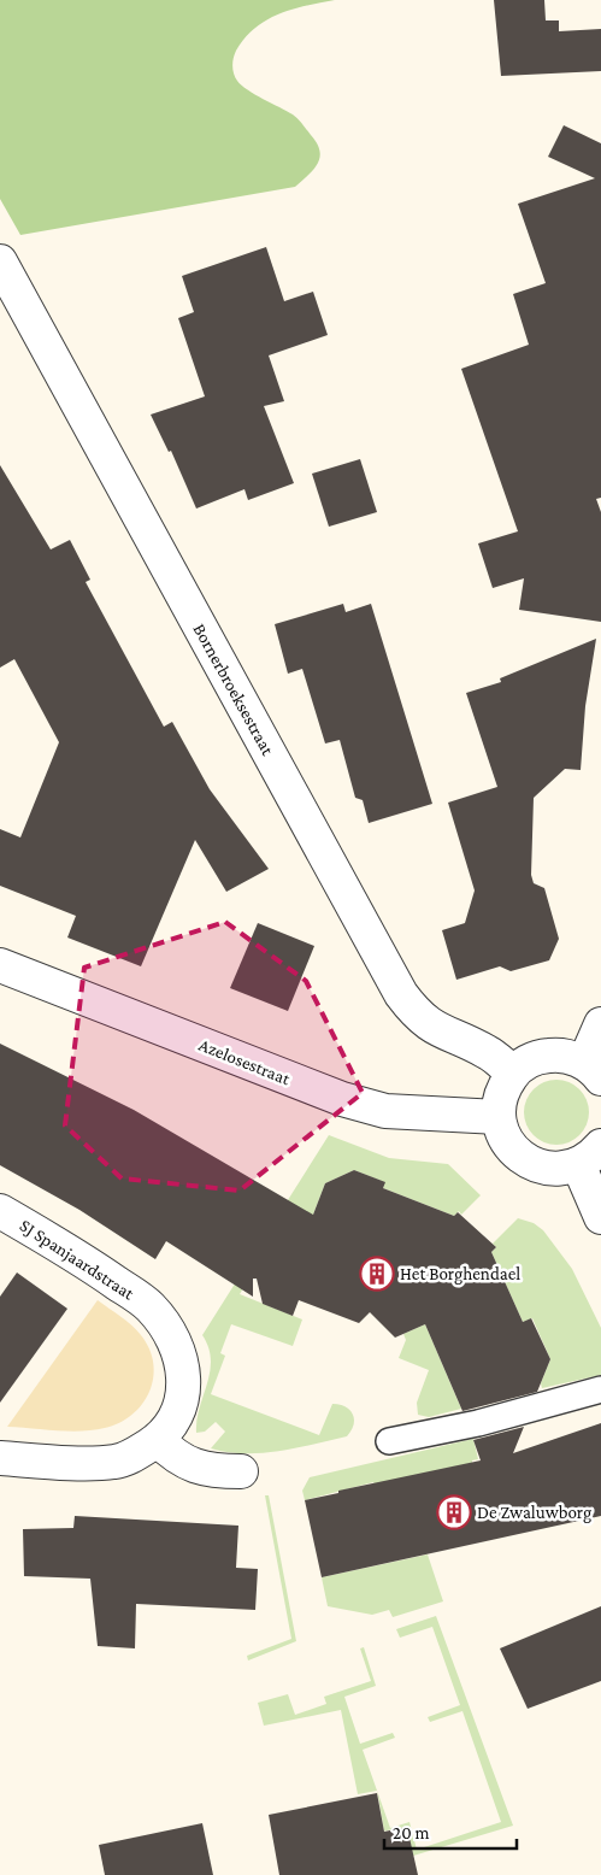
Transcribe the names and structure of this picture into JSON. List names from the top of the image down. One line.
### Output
{"streets":{"street":["Bornerbroeksestraat","Azelosestraat","SJ Spanjaardstraat"]},"places":{"building":["Het Borghendael","De Zwaluwborg"]},"scale_bar":"20 m"}
